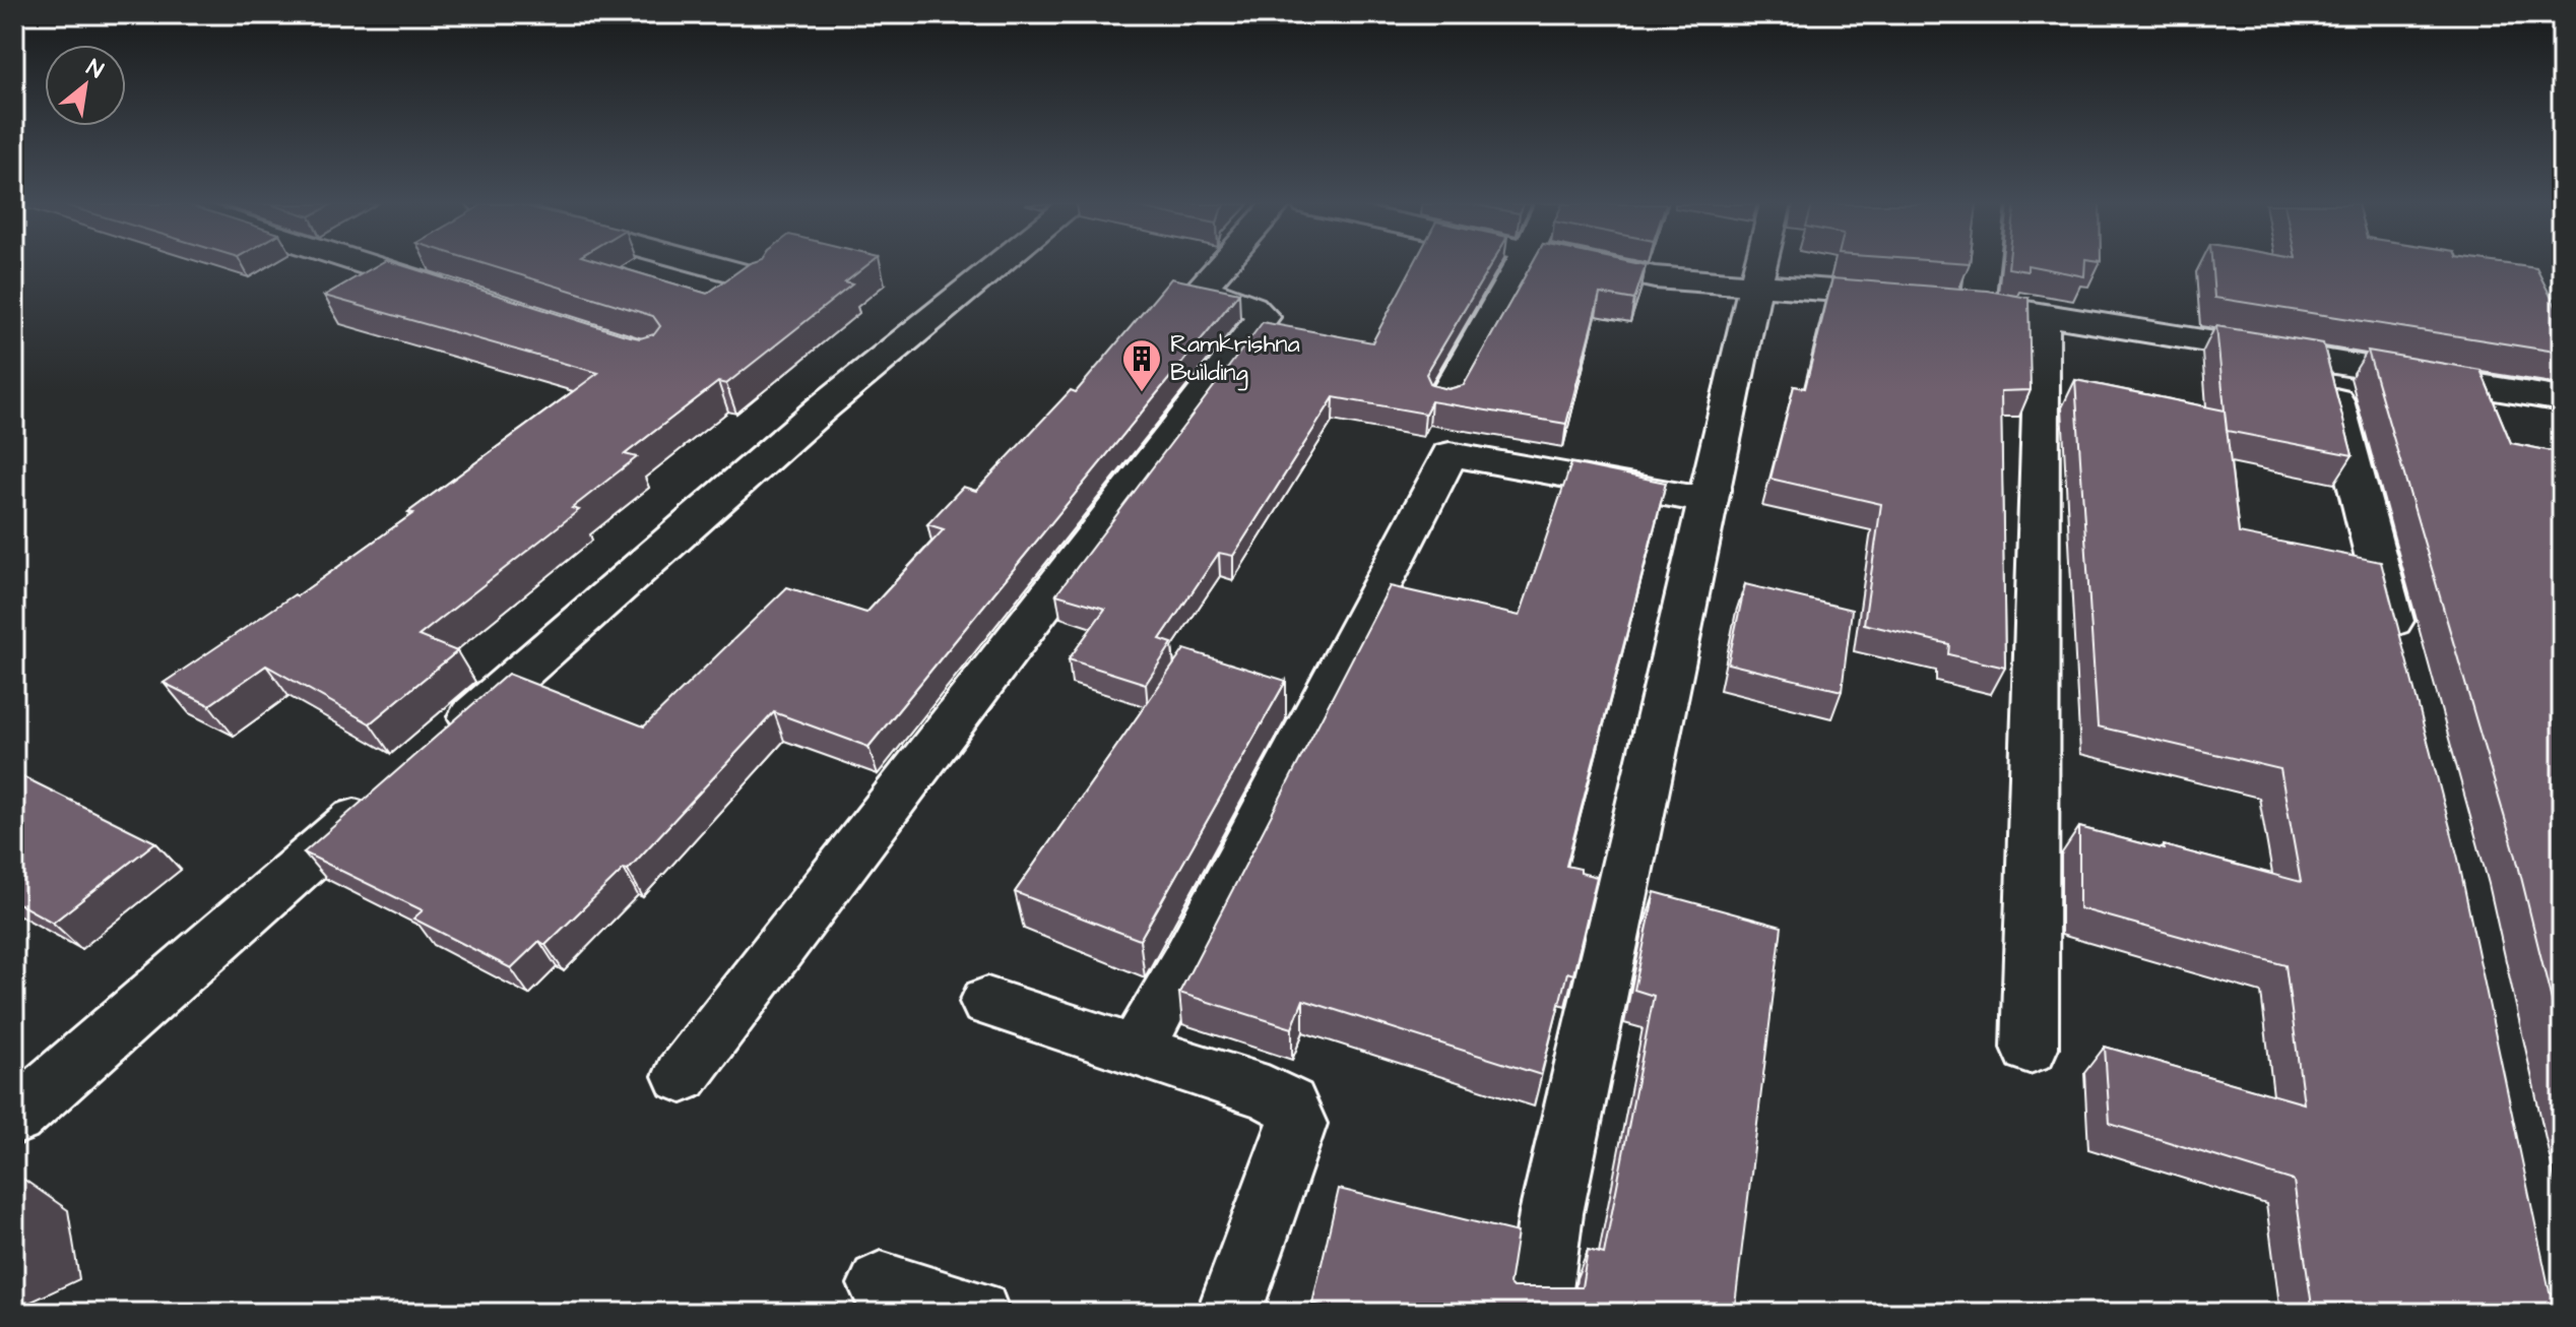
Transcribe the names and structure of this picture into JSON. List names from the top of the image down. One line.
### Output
{"places":{"building":["Ramkrishna Building"]},"north":"top right"}
